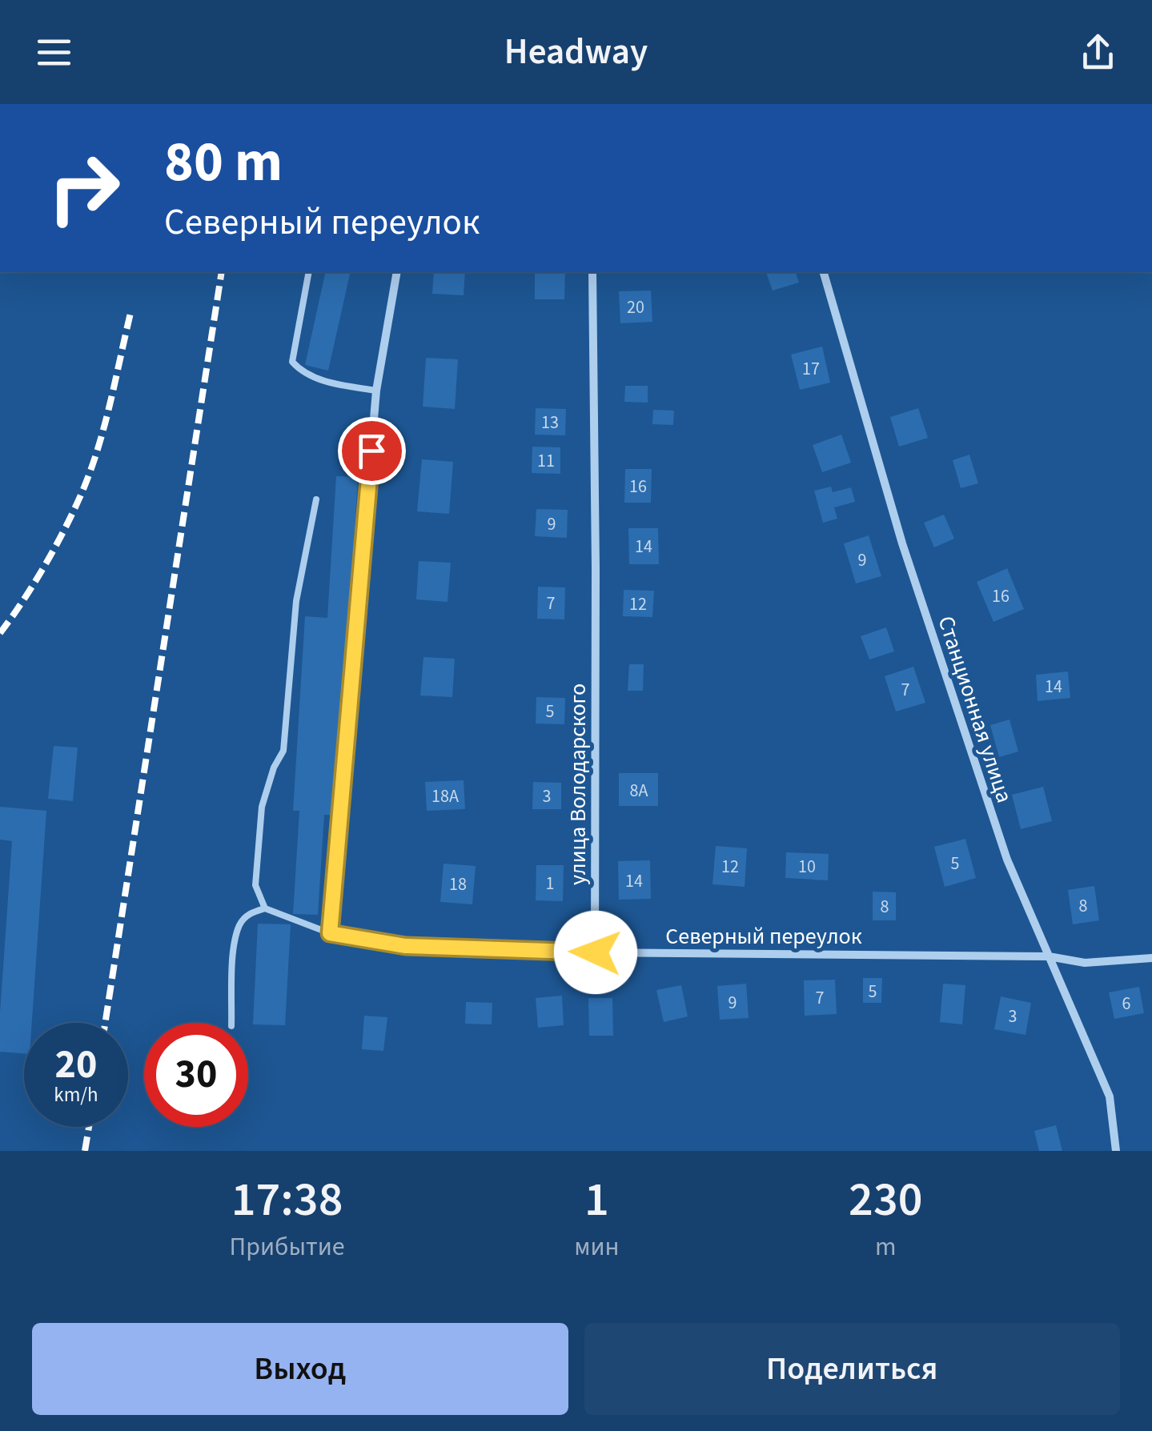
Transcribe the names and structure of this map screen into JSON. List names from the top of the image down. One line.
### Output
{"streets":{"street":["Станционная улица","улица Володарского","Северный переулок"]},"crossings":[["Станционная улица","Северный переулок"],["улица Володарского","Северный переулок"]],"house_numbers":["20","17","13","11","16","9","14","9","16","7","12","14","7","5","8А","18А","3","5","12","10","14","1","18","8","8","5","7","9","6","3"],"page":{"header":"Headway","turn":["80 m","Северный переулок"],"speed":"20 km/h","limit":"30","eta":["17:38","Прибытие","1","мин","230","m"],"buttons":["Выход","Поделиться"]}}
